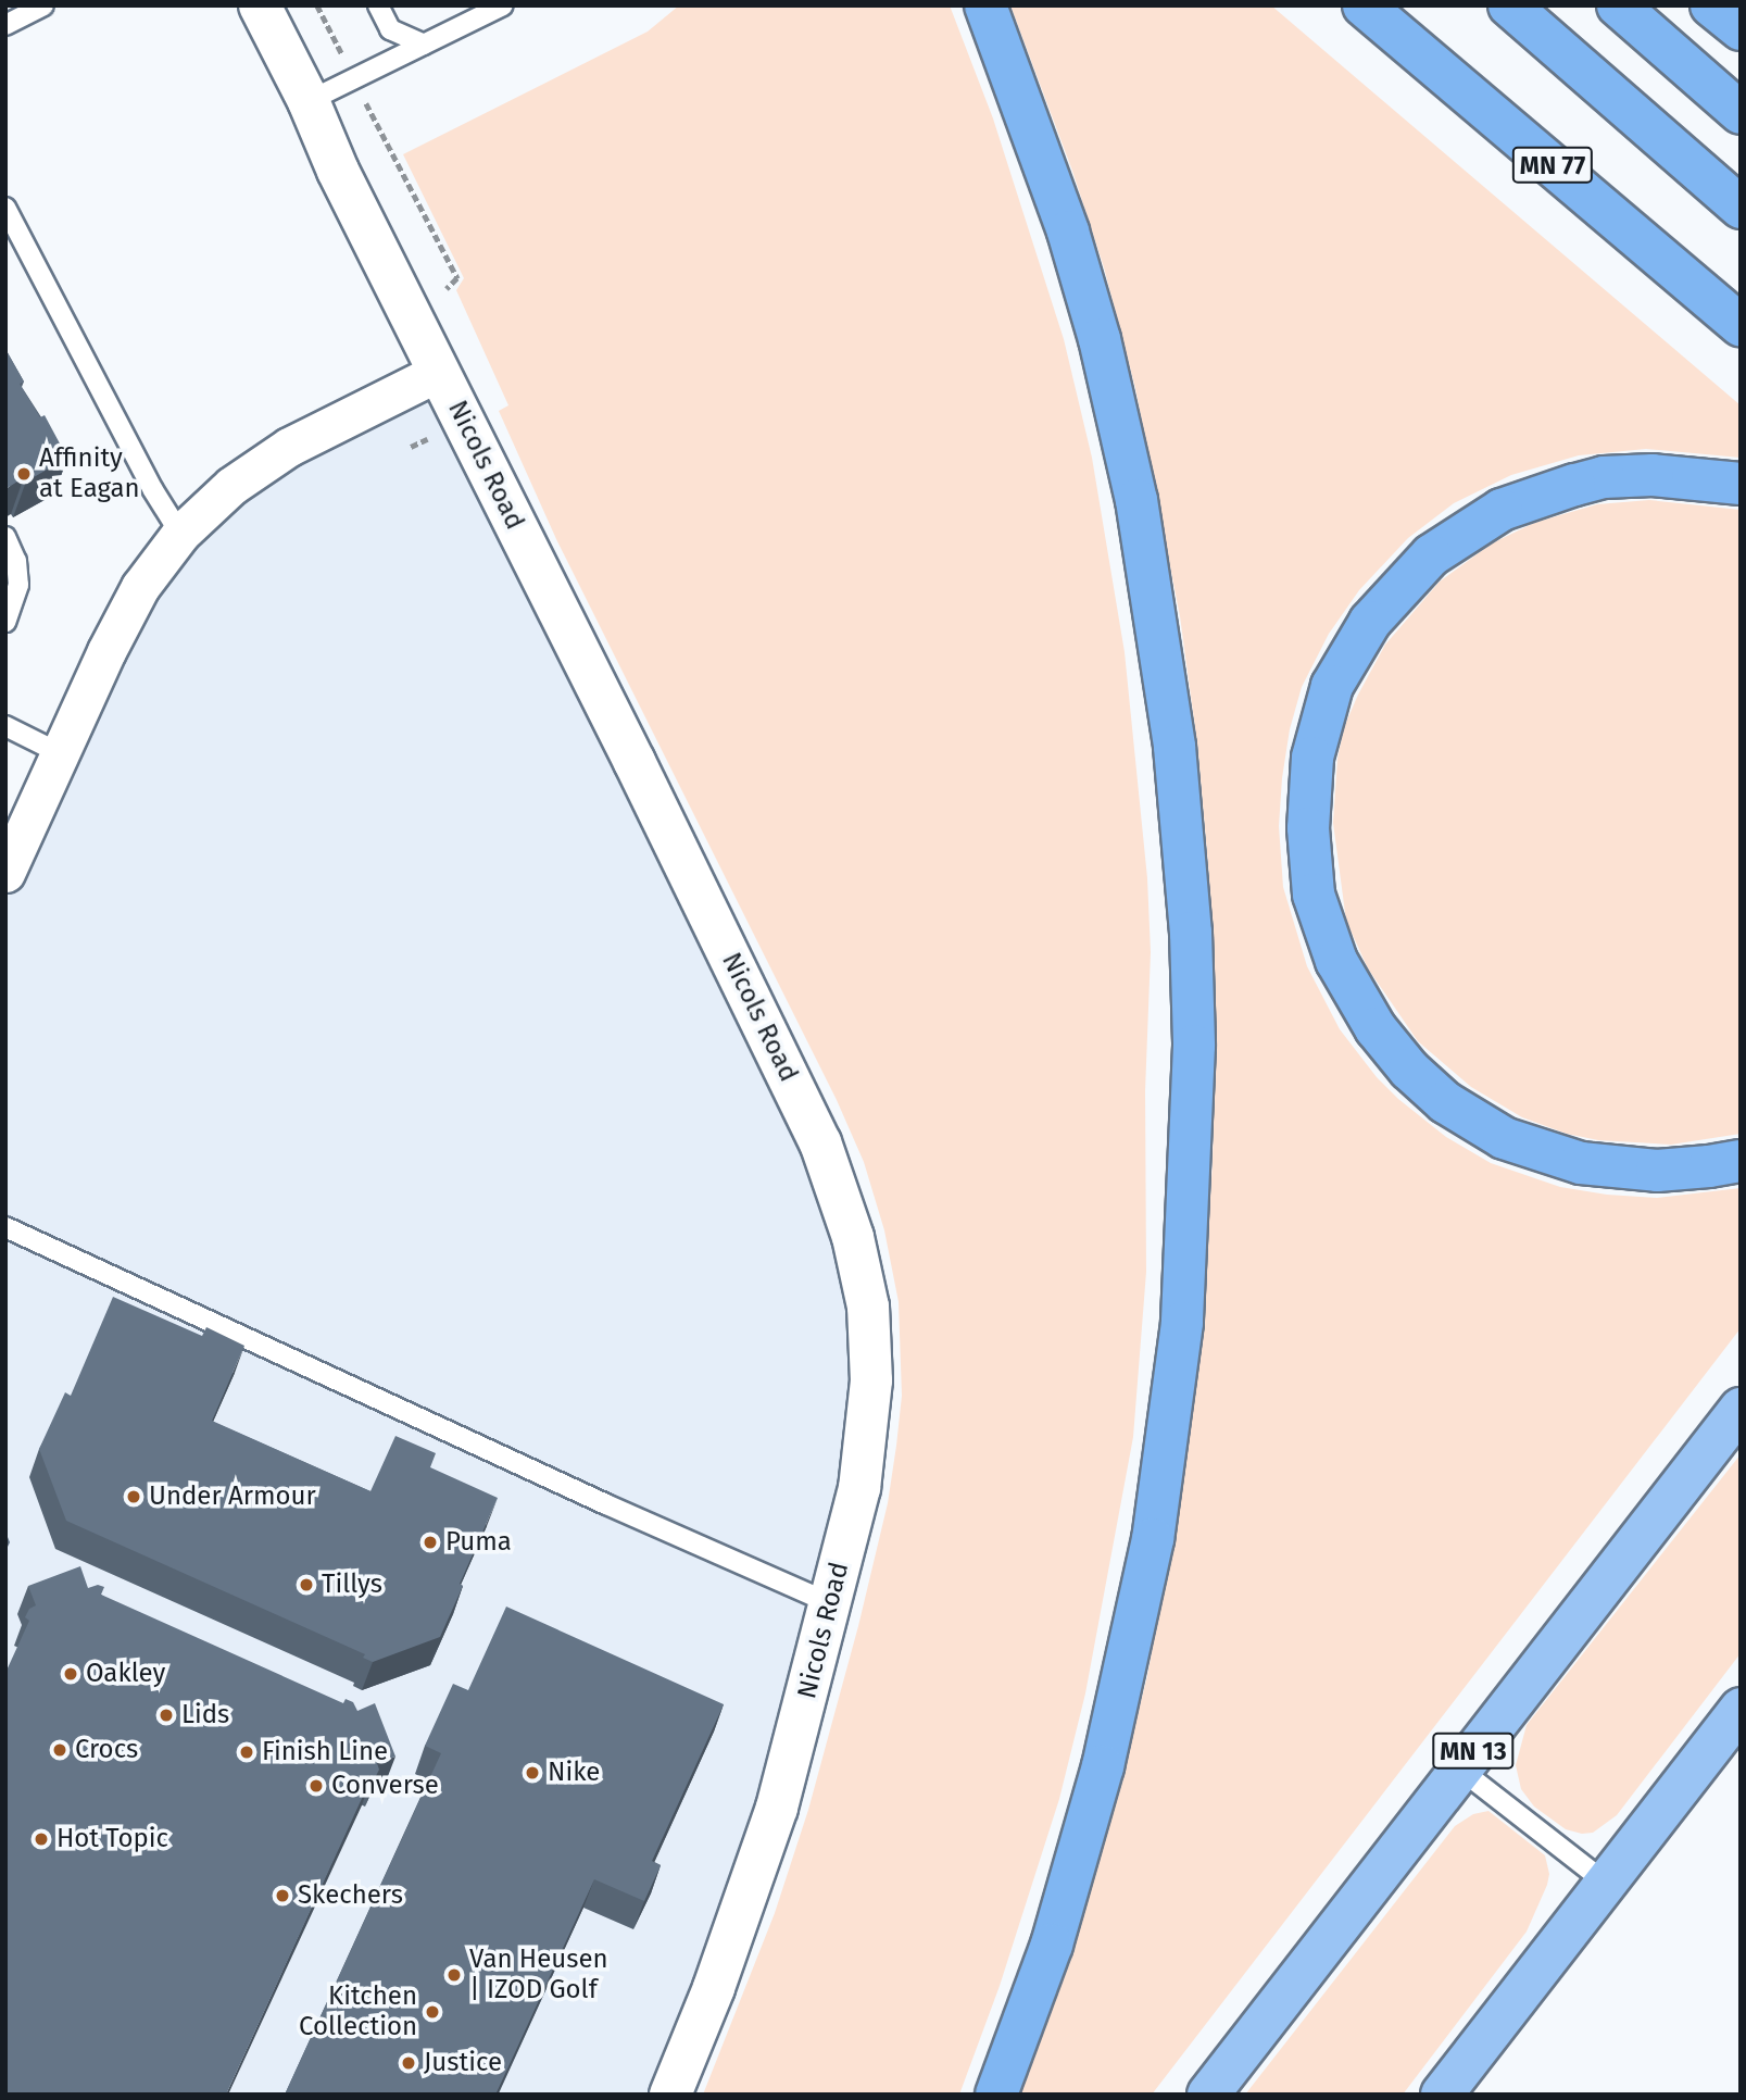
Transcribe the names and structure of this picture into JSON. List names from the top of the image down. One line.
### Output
{"streets":{"highway":["MN 77","MN 13"],"street":["Nicols Road"]},"places":["Affinity at Eagan","Under Armour","Puma","Tillys","Oakley","Lids","Crocs","Finish Line","Nike","Converse","Hot Topic","Skechers","Van Heusen | IZOD Golf","Kitchen Collection","Justice"]}
